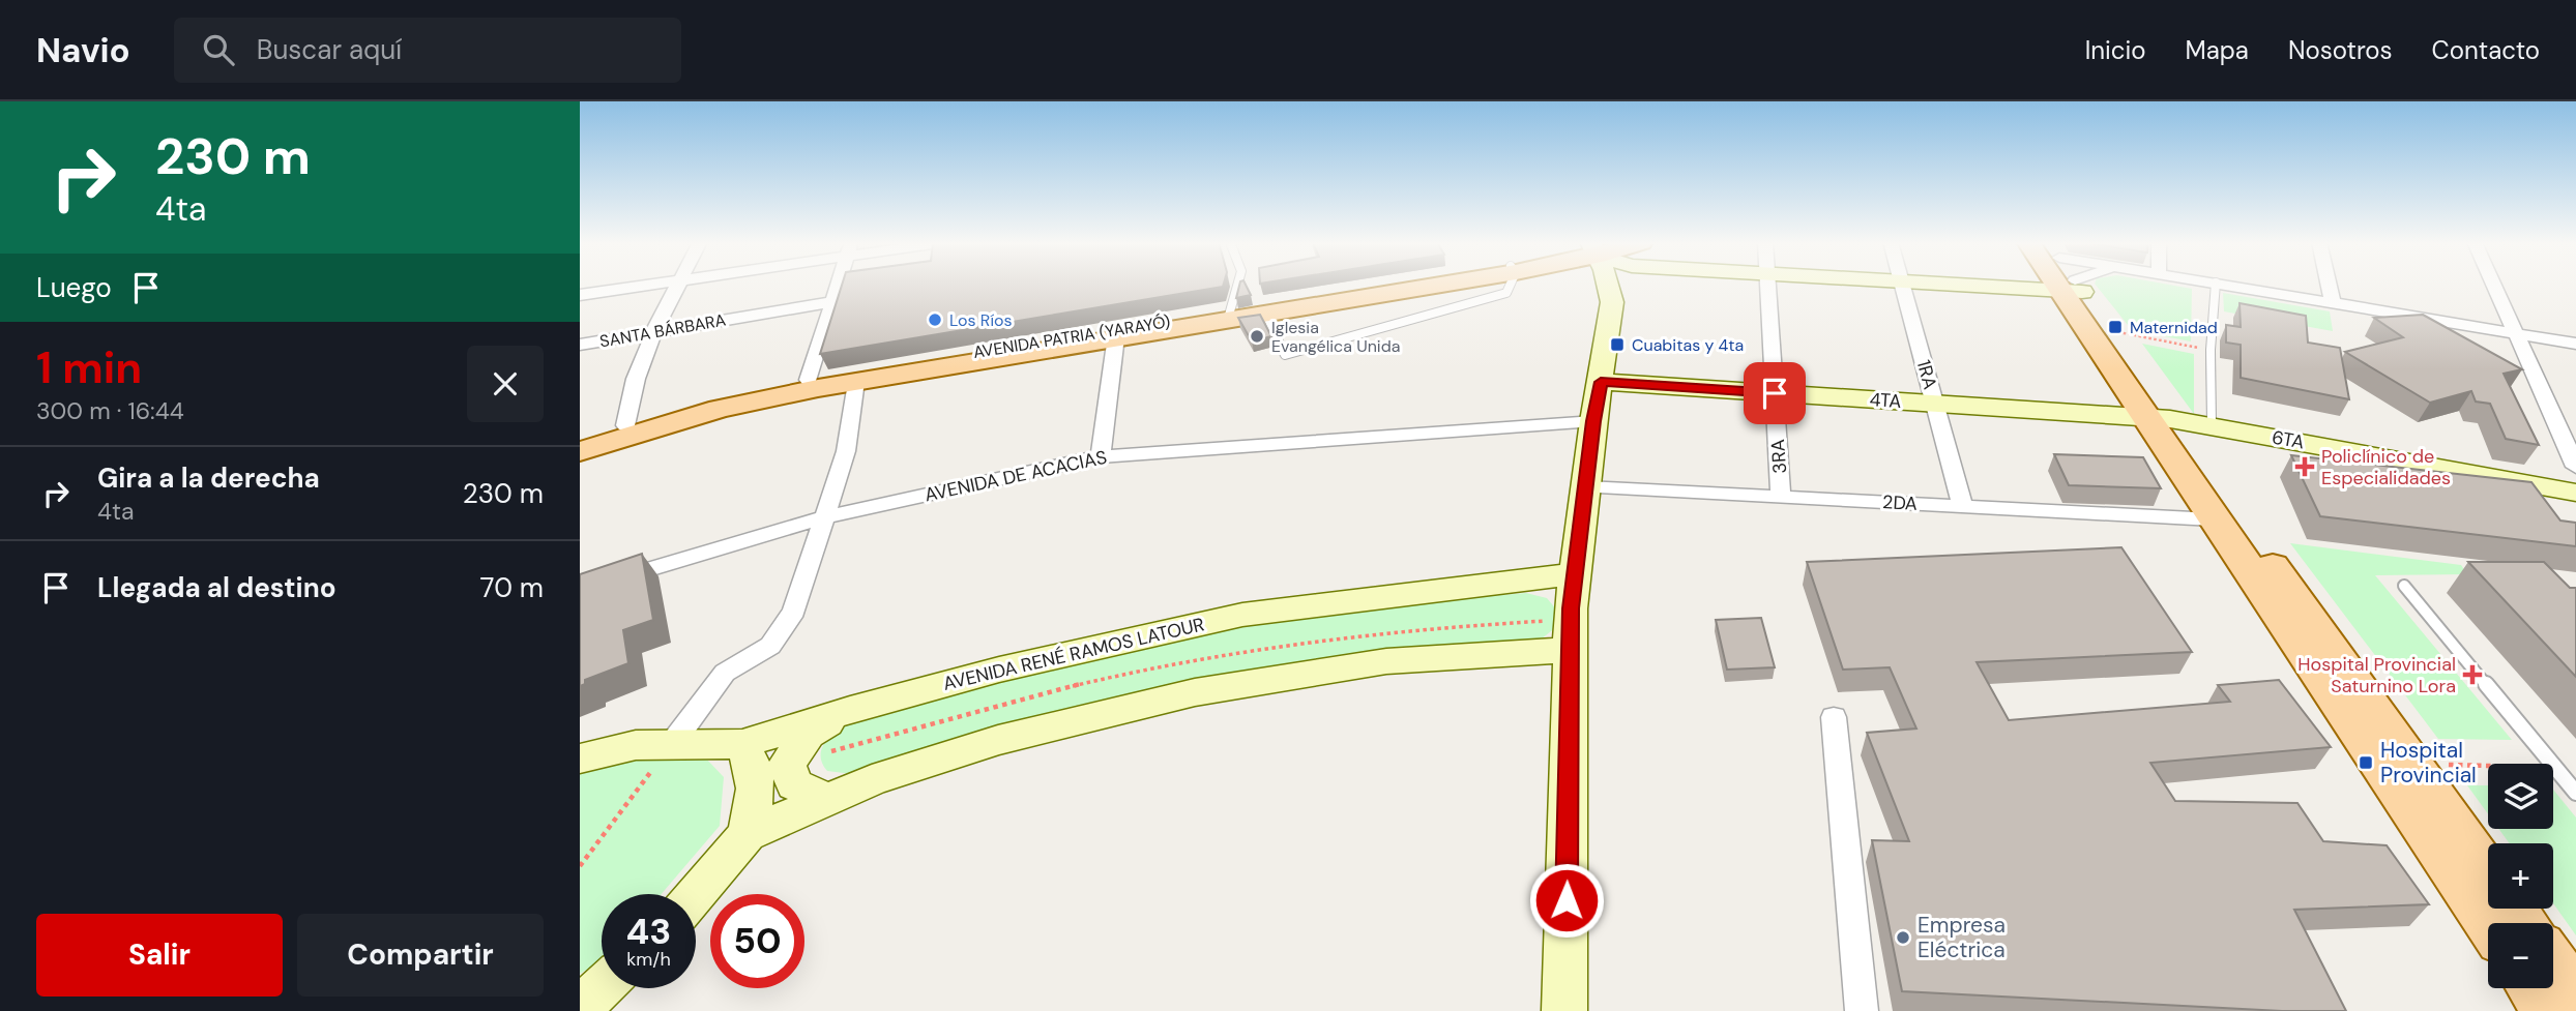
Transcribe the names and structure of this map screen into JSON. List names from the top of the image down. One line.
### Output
{"streets":{"main road":["AVENIDA PATRIA (YARAYÓ)"],"street":["SANTA BÁRBARA","1RA","4TA","6TA","3RA","AVENIDA DE ACACIAS","2DA","AVENIDA RENÉ RAMOS LATOUR"]},"crossings":[["1RA","4TA"],["1RA","2DA"],["4TA","6TA"],["4TA","3RA"],["3RA","2DA"]],"places":{"other":["Los Ríos","Iglesia Evangélica Unida","Empresa Eléctrica"],"transit":["Maternidad","Cuabitas y 4ta","Hospital Provincial"],"health":["Policlínico de Especialidades","Hospital Provincial Saturnino Lora"]},"page":{"header":"Navio","search":"Buscar aquí","nav":["Inicio","Mapa","Nosotros","Contacto"],"turn":["230 m","4ta"],"then":"Luego","heading":["1 min","300 m · 16:44"],"list":[{"name":"Gira a la derecha","note":"4ta","value":"230 m"},{"name":"Llegada al destino","value":"70 m"}],"map_buttons":["+","−"],"speed":"43 km/h","limit":"50","buttons":["Salir","Compartir"]}}
